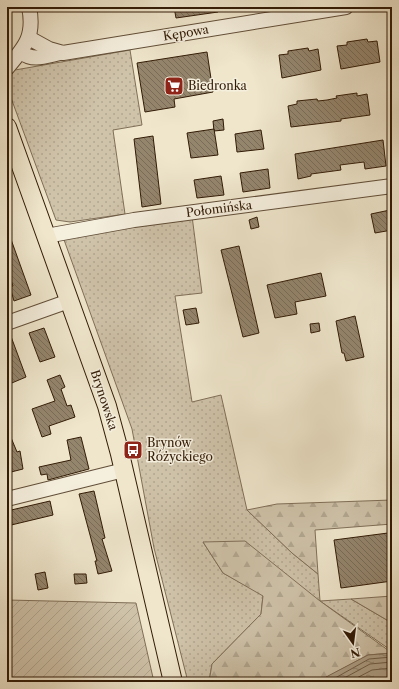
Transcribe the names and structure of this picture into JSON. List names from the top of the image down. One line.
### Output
{"streets":{"main road":["Brynowska"],"street":["Kępowa","Połomińska"]},"crossings":[["Połomińska","Brynowska"]],"places":{"supermarket":["Biedronka"],"bus stop":["Brynów Różyckiego"]},"north":"bottom"}
